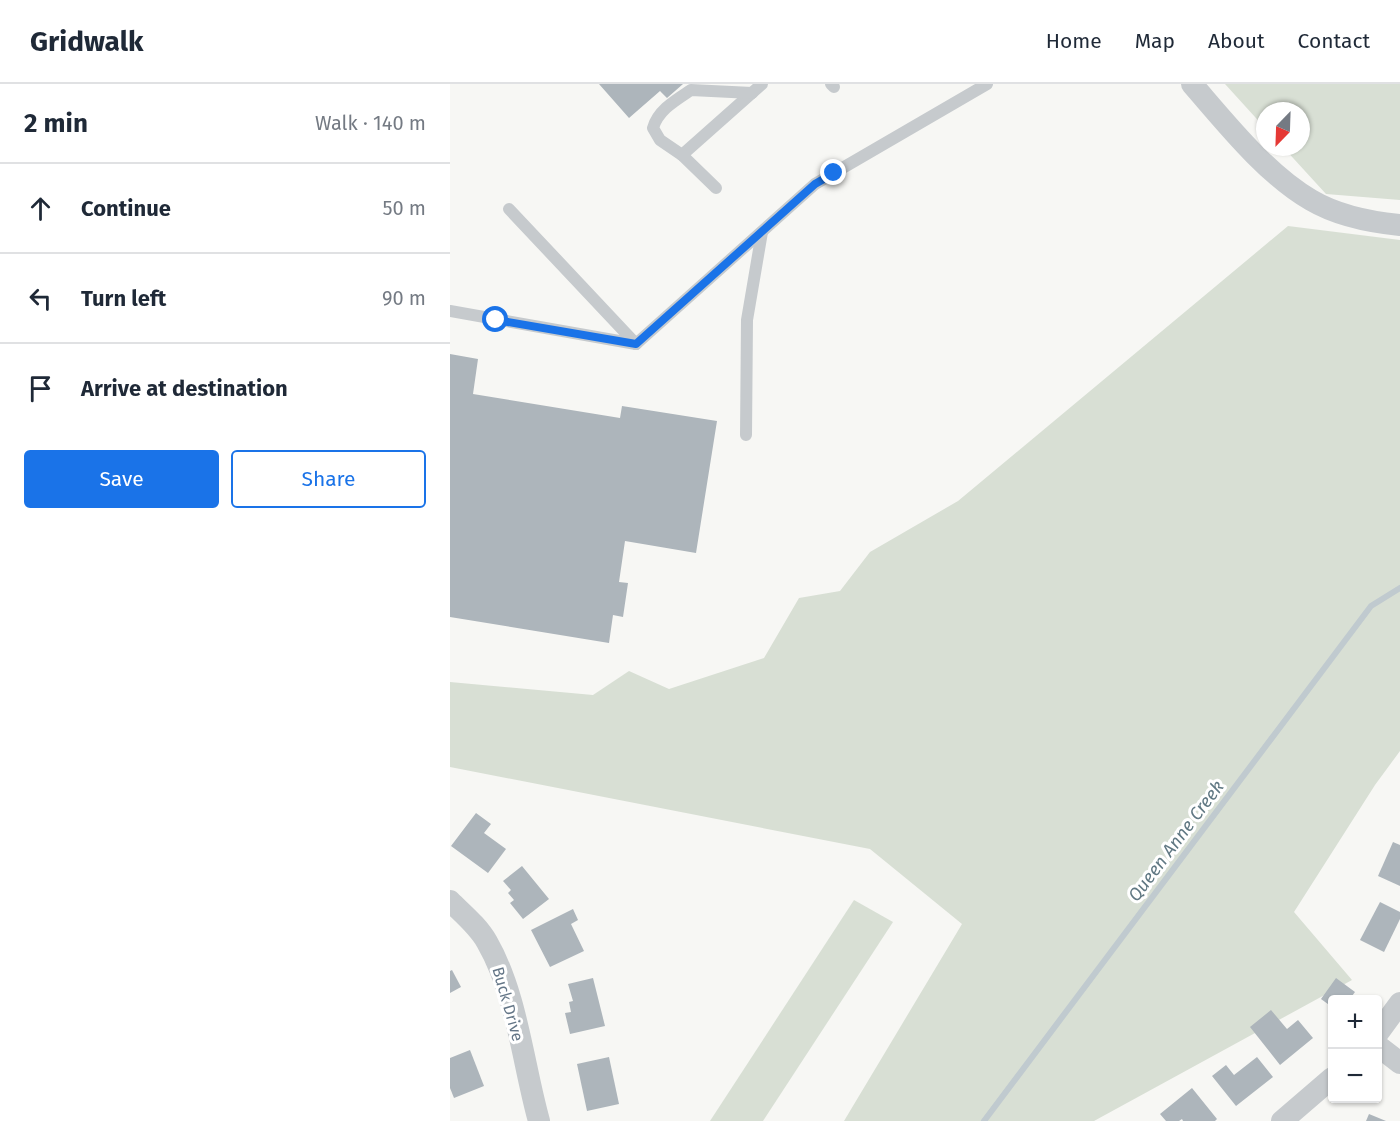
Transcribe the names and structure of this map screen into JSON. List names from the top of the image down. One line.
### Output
{"streets":{"street":["Buck Drive"]},"water":["Queen Anne Creek"],"north":"bottom left","page":{"header":"Gridwalk","nav":["Home","Map","About","Contact"],"heading":["2 min","Walk · 140 m"],"list":[["Continue","50 m"],["Turn left","90 m"],"Arrive at destination"],"buttons":["Save","Share"],"map_buttons":["+","−"]}}
